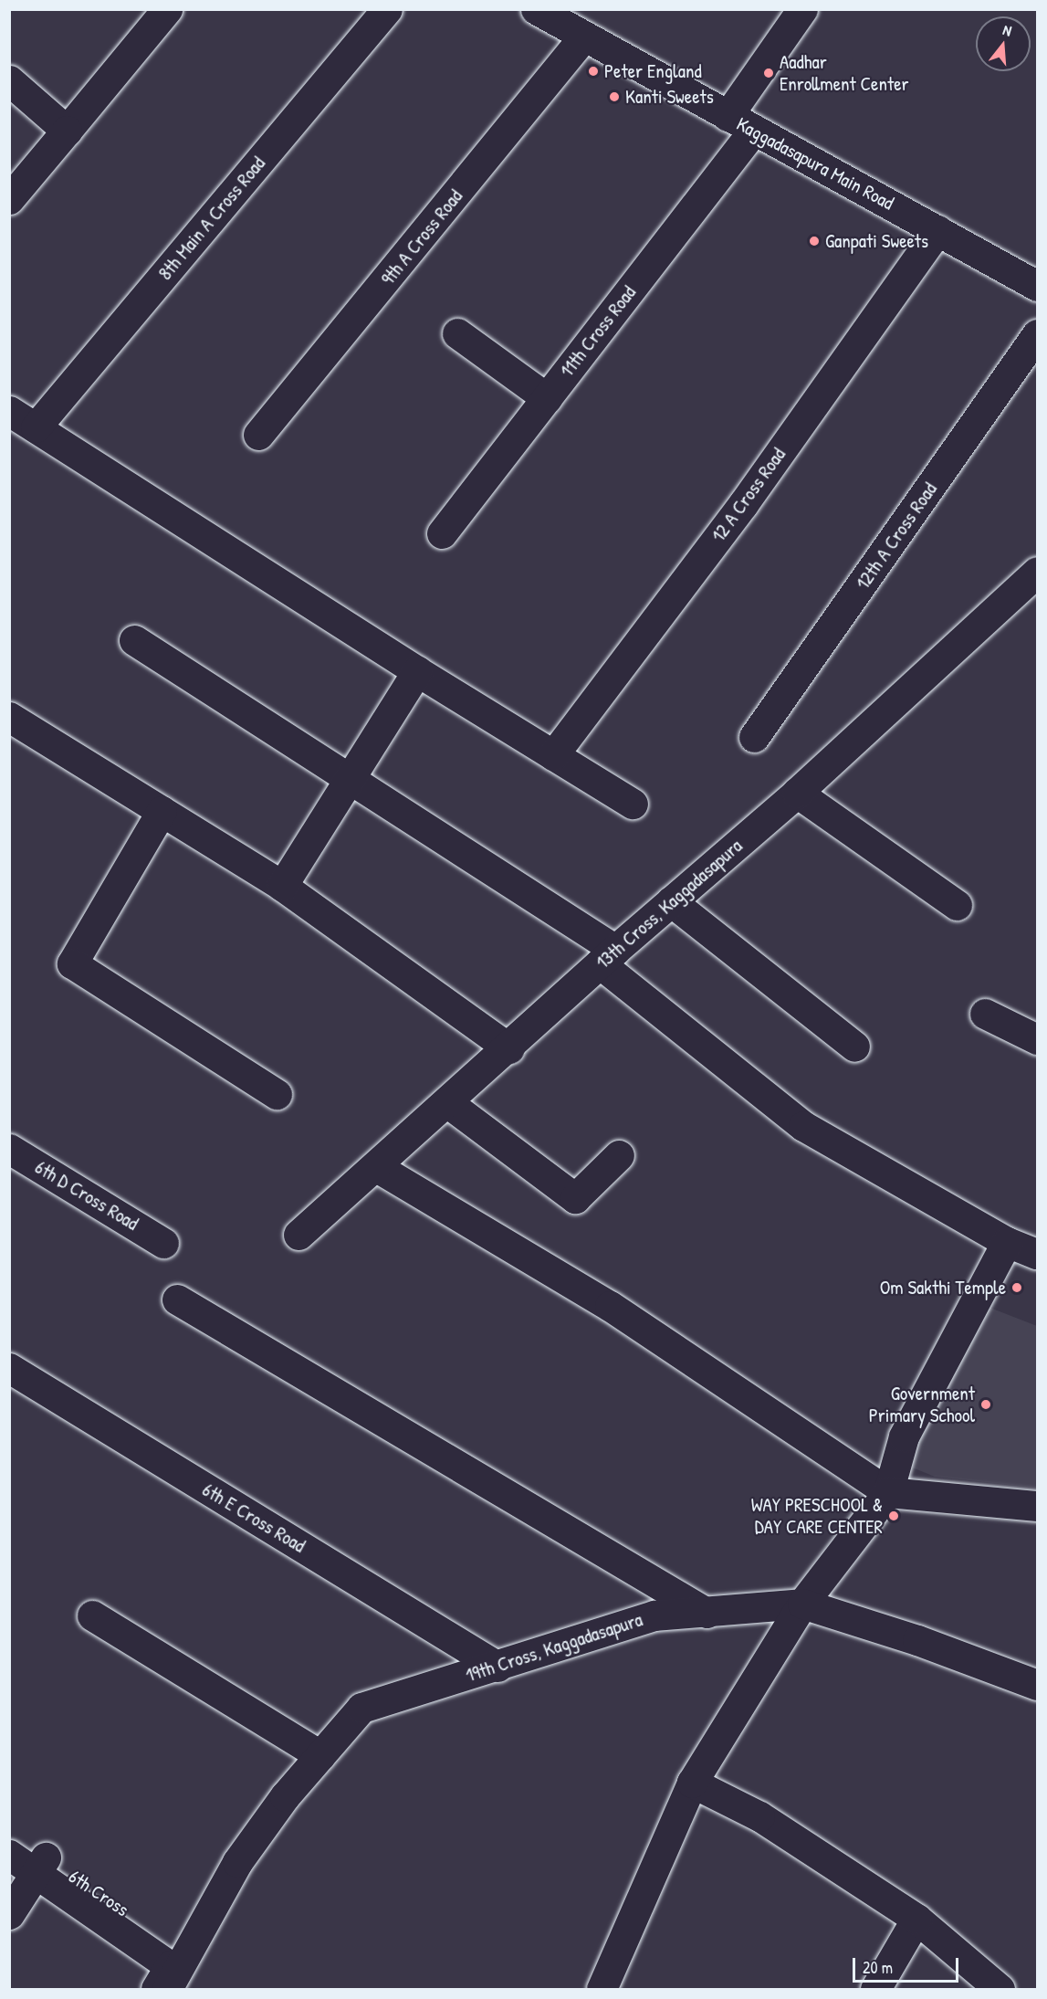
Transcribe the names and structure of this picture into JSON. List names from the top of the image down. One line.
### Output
{"streets":{"street":["Kaggadasapura Main Road","8th Main A Cross Road","9th A Cross Road","11th Cross Road","12 A Cross Road","12th A Cross Road","13th Cross, Kaggadasapura","6th D Cross Road","6th E Cross Road","19th Cross, Kaggadasapura","6th Cross"]},"crossings":[["Kaggadasapura Main Road","9th A Cross Road"],["Kaggadasapura Main Road","11th Cross Road"],["Kaggadasapura Main Road","12 A Cross Road"],["6th E Cross Road","19th Cross, Kaggadasapura"],["19th Cross, Kaggadasapura","6th Cross"]],"places":["Peter England","Aadhar Enrollment Center","Kanti Sweets","Ganpati Sweets","Om Sakthi Temple","Government Primary School","WAY PRESCHOOL & DAY CARE CENTER"],"scale_bar":"20 m","north":"top"}
